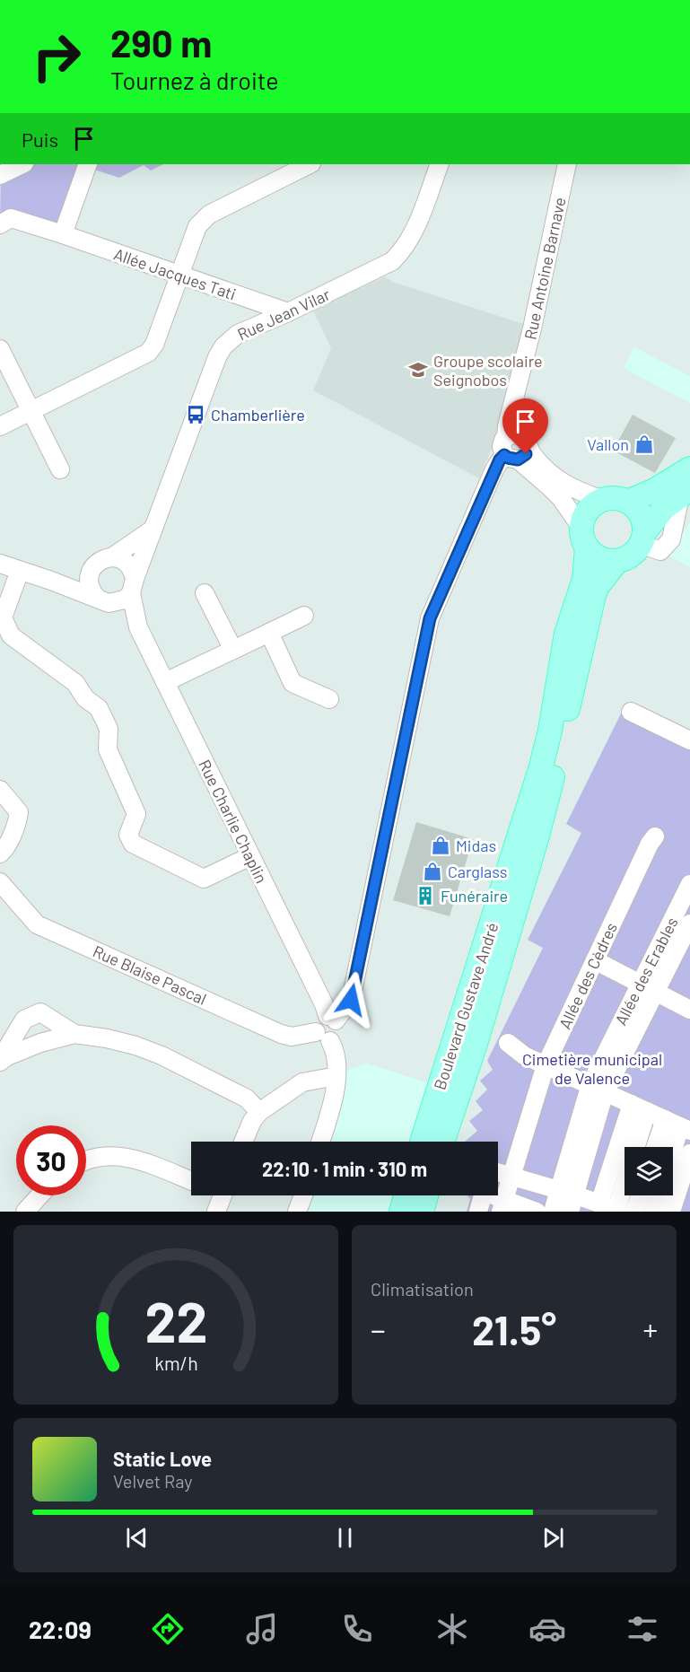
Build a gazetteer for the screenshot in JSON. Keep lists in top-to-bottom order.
{
  "streets": {
    "main road": ["Boulevard Gustave André"],
    "street": [
      "Rue Antoine Barnave",
      "Allée Jacques Tati",
      "Rue Jean Vilar",
      "Rue Charlie Chaplin",
      "Allée des Erables",
      "Rue Blaise Pascal",
      "Allée des Cèdres"
    ]
  },
  "crossings": [
    ["Allée Jacques Tati", "Rue Jean Vilar"],
    ["Rue Jean Vilar", "Rue Charlie Chaplin"]
  ],
  "parks": ["Cimetière municipal de Valence"],
  "places": {
    "school or university": ["Groupe scolaire Seignobos"],
    "bus stop": ["Chamberlière"],
    "shop": ["Vallon", "Midas", "Carglass"],
    "building": ["Funéraire"]
  },
  "page": {
    "turn": ["290 m", "Tournez à droite"],
    "then": "Puis",
    "limit": "30",
    "trip": "22:10 · 1 min · 310 m",
    "tile": "Climatisation",
    "heat": ["−", "21.5°", "+"],
    "song": ["Static Love", "Velvet Ray"],
    "tabs": "22:09",
    "gauge": ["22", "km/h"]
  }
}
